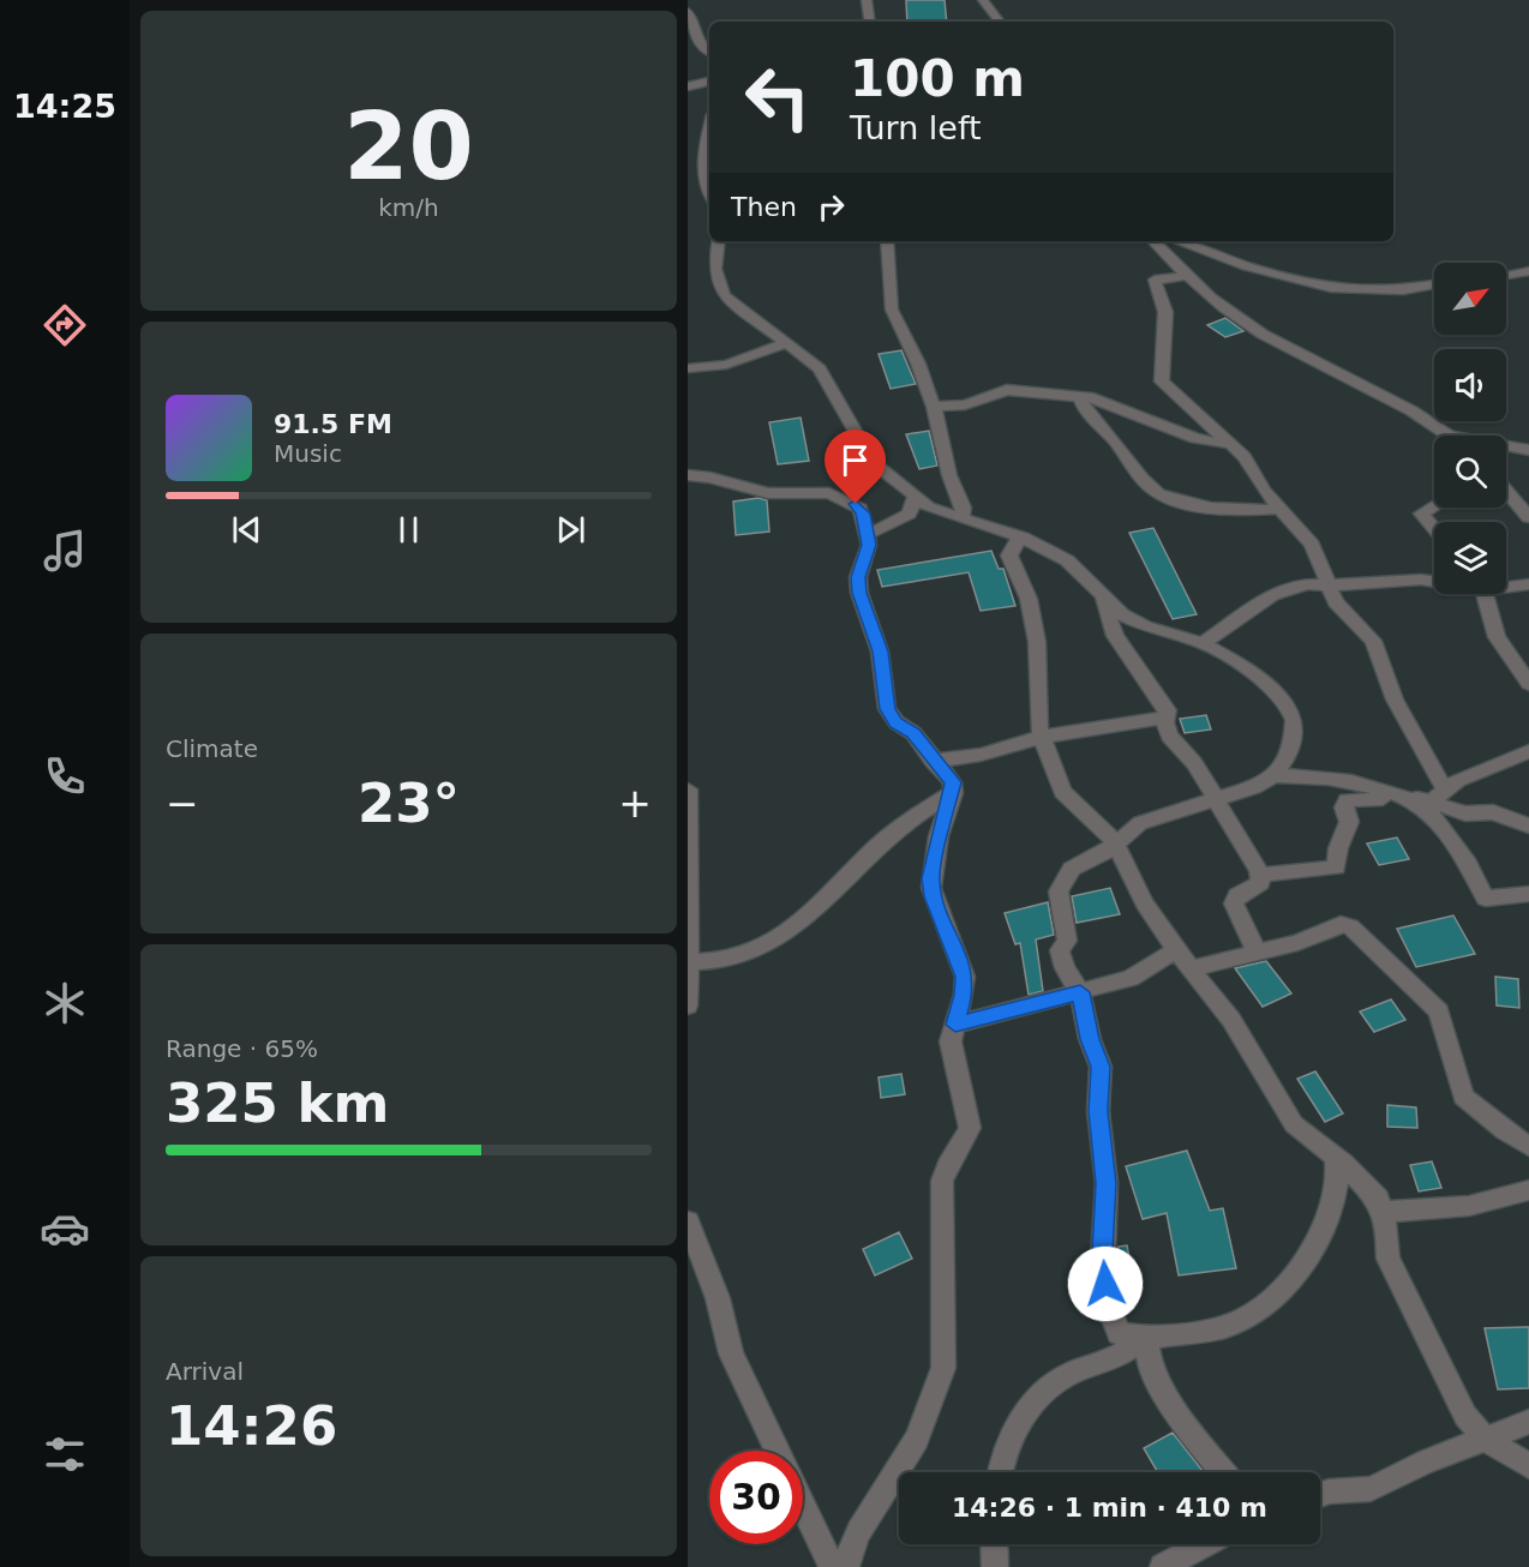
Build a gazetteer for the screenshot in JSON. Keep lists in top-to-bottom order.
{
  "north": "top right",
  "page": {
    "tabs": "14:25",
    "tile": [
      ["20", "km/h"],
      "Climate",
      ["Range · 65%", "325 km"],
      ["Arrival", "14:26"]
    ],
    "turn": ["100 m", "Turn left"],
    "then": "Then",
    "song": ["91.5 FM", "Music"],
    "heat": ["−", "23°", "+"],
    "limit": "30",
    "trip": "14:26 · 1 min · 410 m"
  }
}
